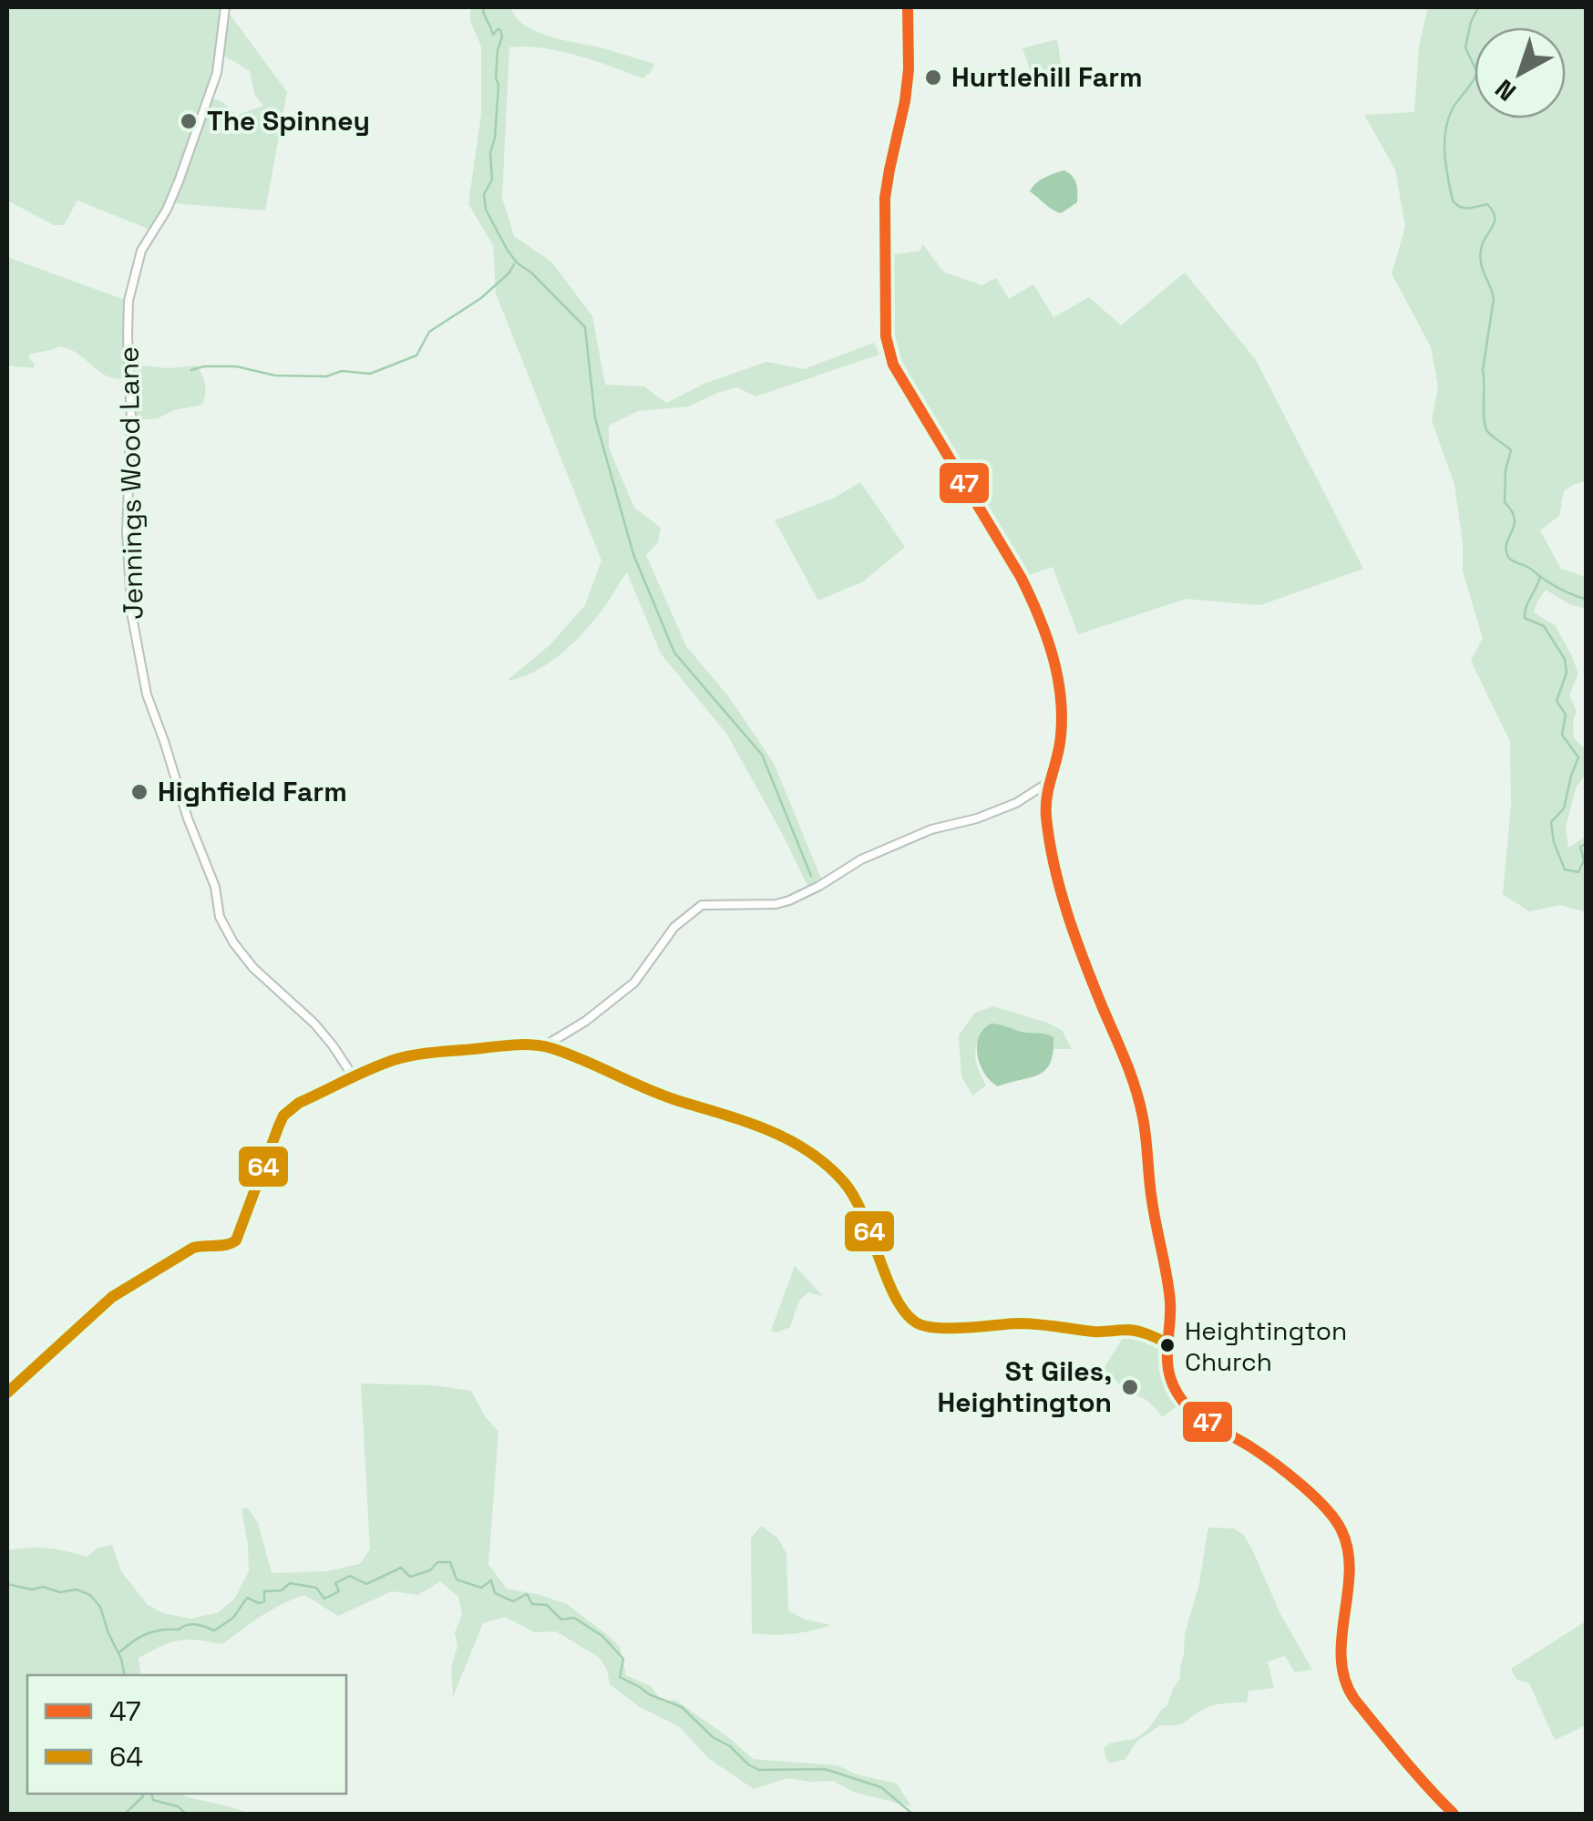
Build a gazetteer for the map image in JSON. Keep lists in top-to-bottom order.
{
  "streets": {
    "street": ["Jennings Wood Lane"]
  },
  "places": [
    "Hurtlehill Farm",
    "The Spinney",
    "Highfield Farm",
    "Heightington Church",
    "St Giles, Heightington"
  ],
  "lines": ["transit line 47", "transit line 64"],
  "legend": ["47", "64"],
  "north": "bottom left"
}
